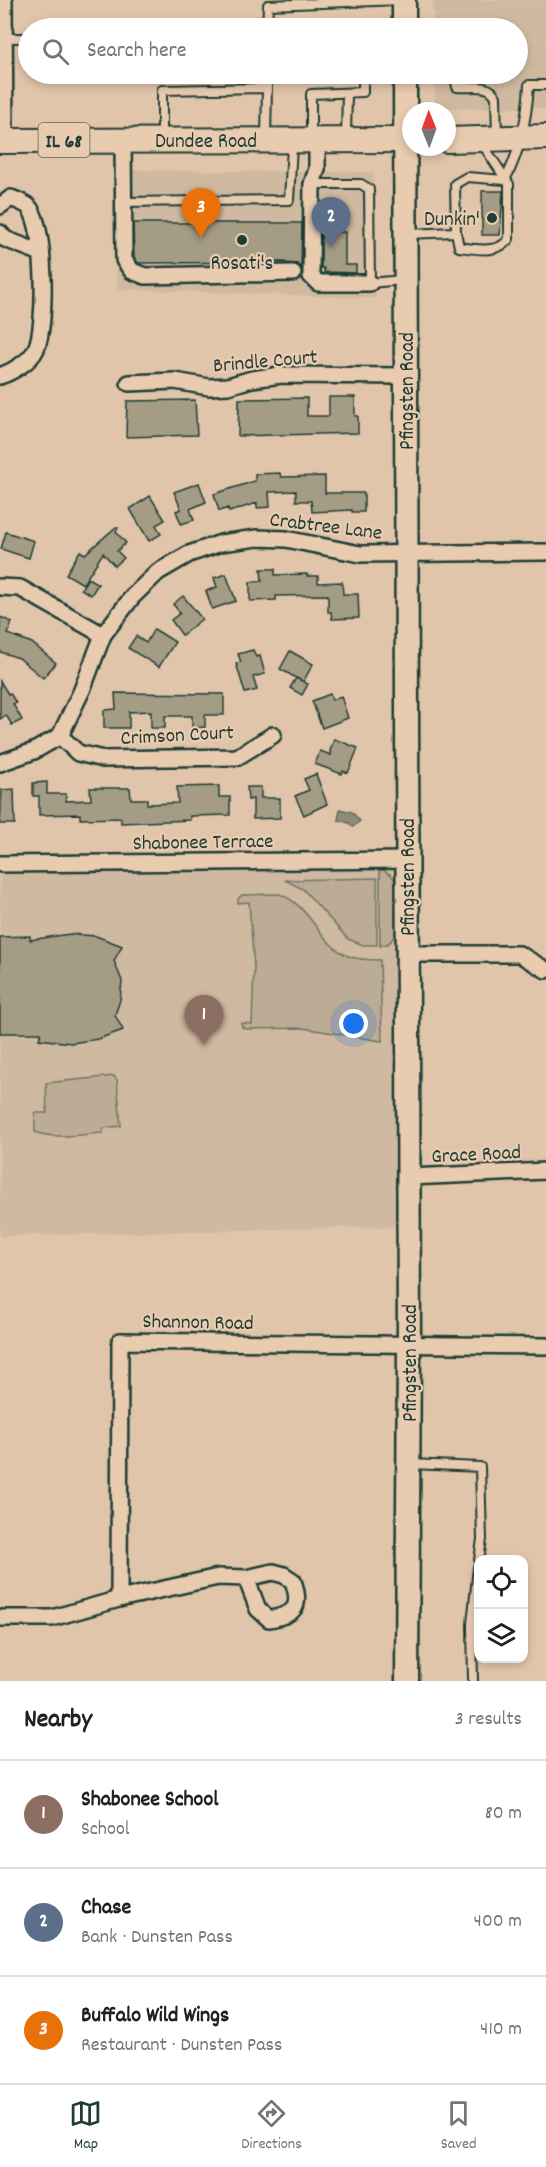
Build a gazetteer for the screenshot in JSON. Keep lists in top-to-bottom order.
{
  "streets": {
    "main road": ["IL 68", "Dundee Road", "Pfingsten Road"],
    "street": [
      "Brindle Court",
      "Crabtree Lane",
      "Crimson Court",
      "Shabonee Terrace",
      "Grace Road",
      "Shannon Road"
    ]
  },
  "crossings": [
    ["Brindle Court", "Pfingsten Road"],
    ["Pfingsten Road", "Crabtree Lane"],
    ["Pfingsten Road", "Shabonee Terrace"],
    ["Pfingsten Road", "Grace Road"],
    ["Pfingsten Road", "Shannon Road"],
    ["Crabtree Lane", "Crimson Court"]
  ],
  "places": ["Dunkin'", "Rosati's"],
  "north": "top",
  "page": {
    "search": "Search here",
    "pins": ["3", "2", "1"],
    "heading": ["Nearby", "3 results"],
    "list": [
      {
        "mark": "1",
        "name": "Shabonee School",
        "note": "School",
        "value": "80 m"
      },
      {
        "mark": "2",
        "name": "Chase",
        "note": "Bank · Dunsten Pass",
        "value": "400 m"
      },
      {
        "mark": "3",
        "name": "Buffalo Wild Wings",
        "note": "Restaurant · Dunsten Pass",
        "value": "410 m"
      }
    ],
    "nav": ["Map", "Directions", "Saved"]
  }
}
